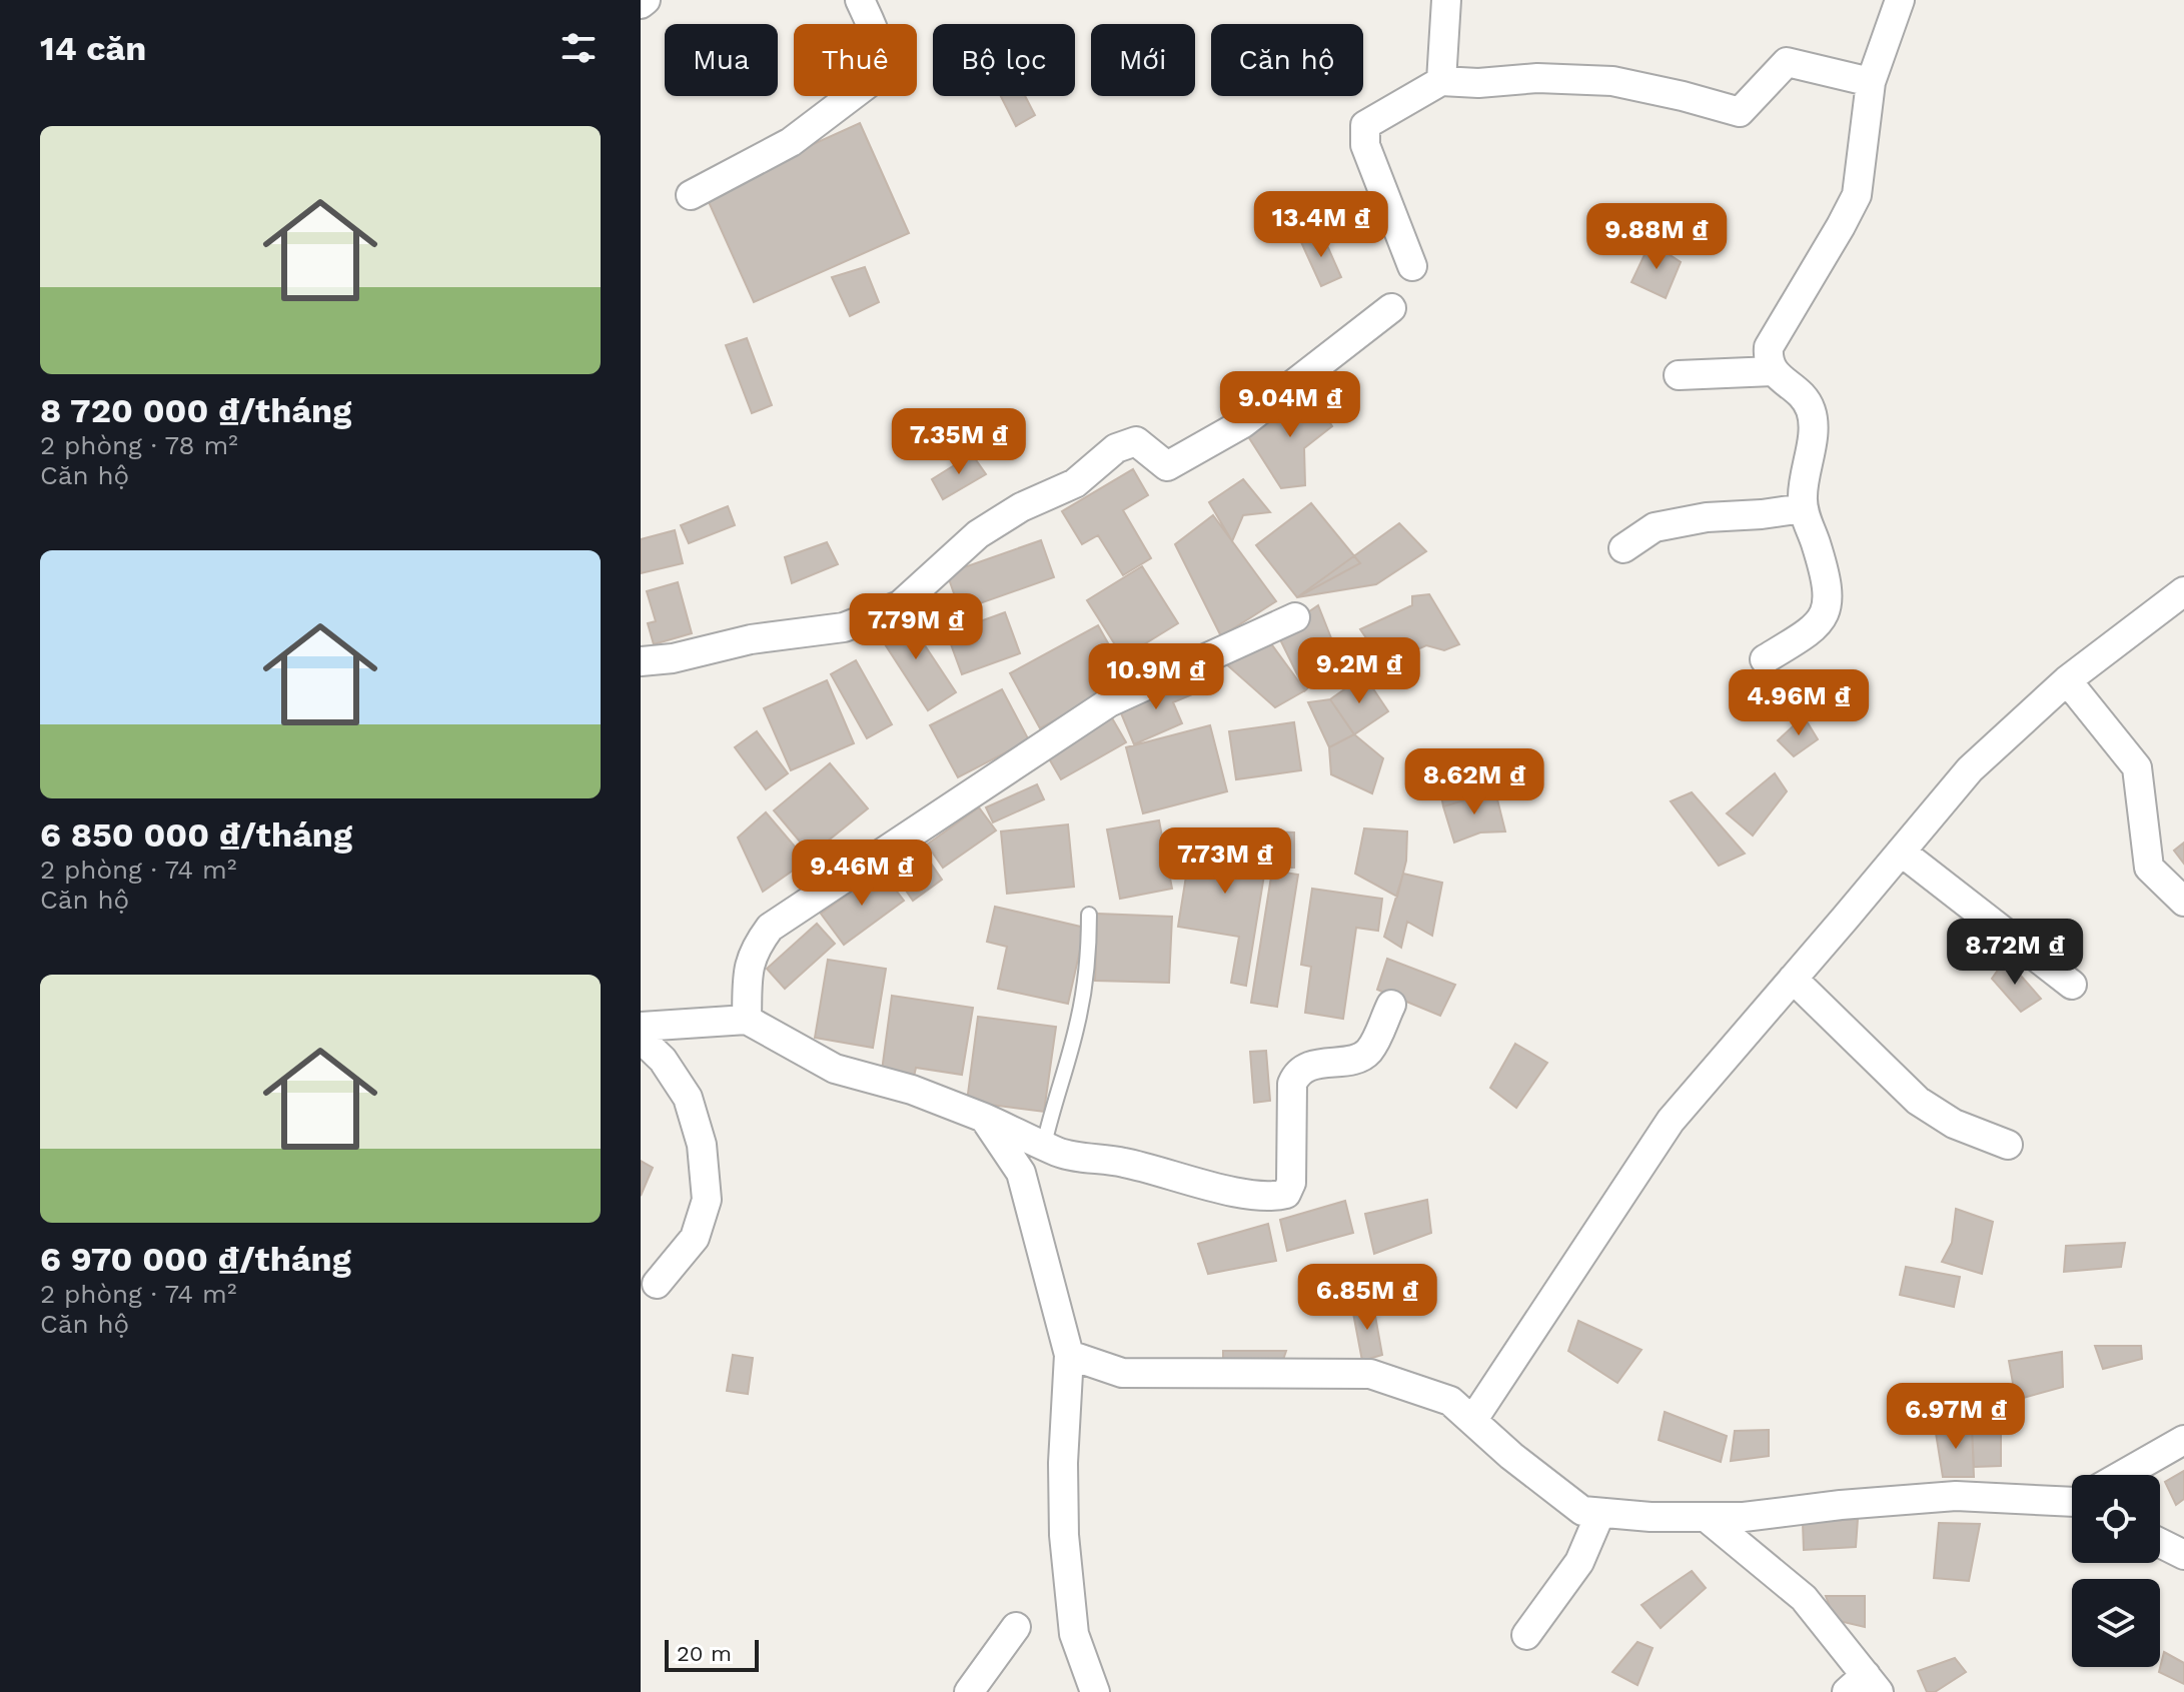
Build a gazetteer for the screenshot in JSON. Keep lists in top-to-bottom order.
{
  "scale_bar": "20 m",
  "page": {
    "heading": "14 căn",
    "chip": [
      "Mua",
      "Thuê",
      "Bộ lọc",
      "Mới",
      "Căn hộ"
    ],
    "list": [
      {
        "name": "8 720 000 ₫/tháng",
        "note": "2 phòng · 78 m² · Căn hộ"
      },
      {
        "name": "6 850 000 ₫/tháng",
        "note": "2 phòng · 74 m² · Căn hộ"
      },
      {
        "name": "6 970 000 ₫/tháng",
        "note": "2 phòng · 74 m² · Căn hộ"
      }
    ],
    "price": [
      "13.4M ₫",
      "9.88M ₫",
      "9.04M ₫",
      "7.35M ₫",
      "7.79M ₫",
      "9.2M ₫",
      "10.9M ₫",
      "4.96M ₫",
      "8.62M ₫",
      "7.73M ₫",
      "9.46M ₫",
      "8.72M ₫",
      "6.85M ₫",
      "6.97M ₫"
    ],
    "scale": "20 m"
  }
}
